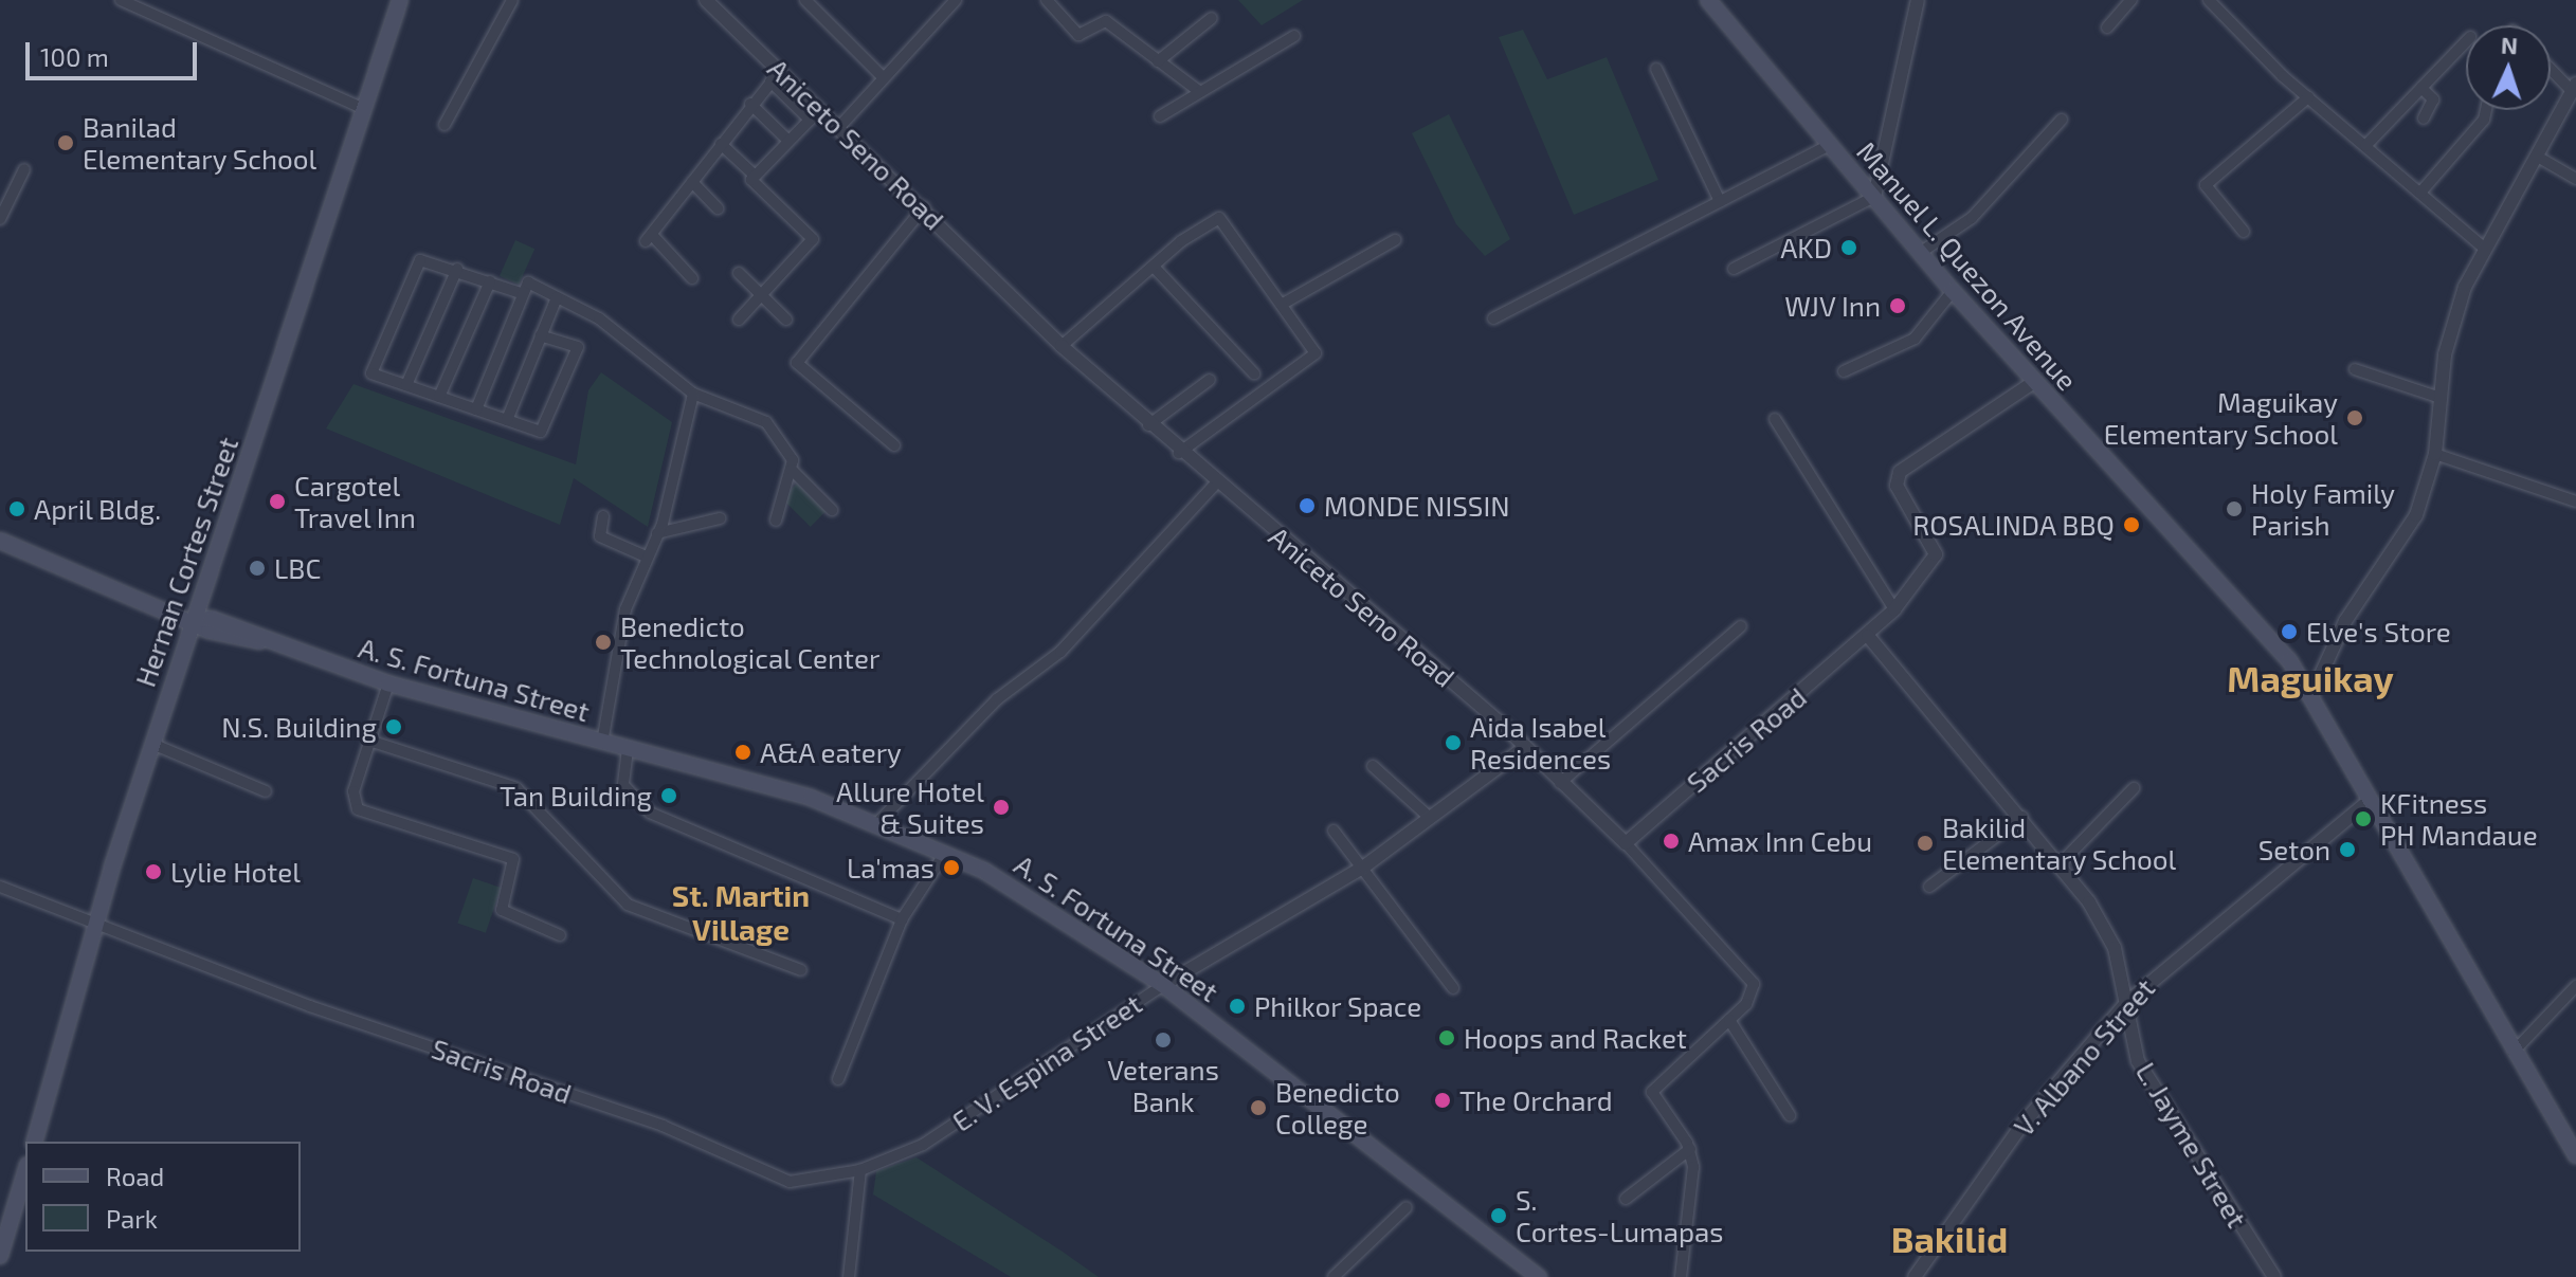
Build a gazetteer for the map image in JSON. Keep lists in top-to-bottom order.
{
  "streets": {
    "main road": ["Manuel L. Quezon Avenue", "Hernan Cortes Street", "A. S. Fortuna Street"],
    "street": [
      "Aniceto Seno Road",
      "Sacris Road",
      "V. Albano Street",
      "E. V. Espina Street",
      "L. Jayme Street"
    ]
  },
  "crossings": [
    ["Aniceto Seno Road", "Sacris Road"],
    ["Aniceto Seno Road", "E. V. Espina Street"],
    ["Manuel L. Quezon Avenue", "Sacris Road"],
    ["Manuel L. Quezon Avenue", "V. Albano Street"],
    ["Hernan Cortes Street", "A. S. Fortuna Street"],
    ["Hernan Cortes Street", "Sacris Road"],
    ["A. S. Fortuna Street", "E. V. Espina Street"],
    ["Sacris Road", "E. V. Espina Street"],
    ["Sacris Road", "L. Jayme Street"],
    ["V. Albano Street", "L. Jayme Street"]
  ],
  "districts": ["Maguikay", "St. Martin Village", "Bakilid"],
  "places": [
    "Banilad Elementary School",
    "AKD",
    "WJV Inn",
    "Maguikay Elementary School",
    "Cargotel Travel Inn",
    "MONDE NISSIN",
    "April Bldg.",
    "Holy Family Parish",
    "ROSALINDA BBQ",
    "LBC",
    "Elve's Store",
    "Benedicto Technological Center",
    "N.S. Building",
    "Aida Isabel Residences",
    "A&A eatery",
    "Tan Building",
    "Allure Hotel & Suites",
    "KFitness PH Mandaue",
    "Amax Inn Cebu",
    "Bakilid Elementary School",
    "Seton",
    "La'mas",
    "Lylie Hotel",
    "Philkor Space",
    "Hoops and Racket",
    "Veterans Bank",
    "The Orchard",
    "Benedicto College",
    "S. Cortes-Lumapas"
  ],
  "legend": ["Road", "Park"],
  "scale_bar": "100 m",
  "north": "top"
}
